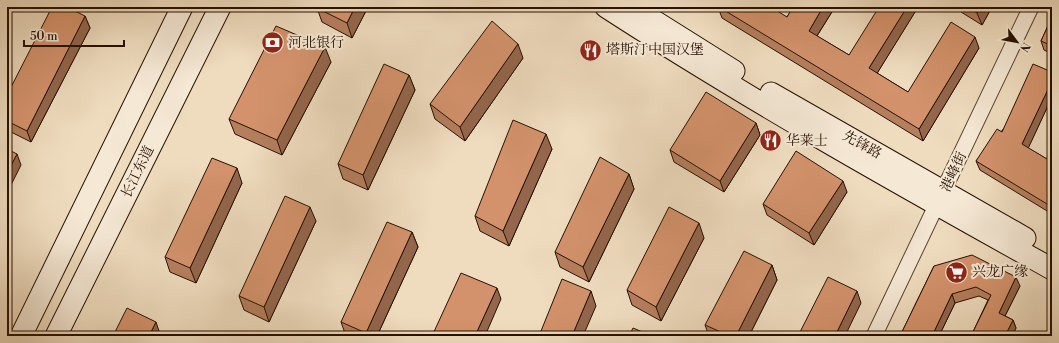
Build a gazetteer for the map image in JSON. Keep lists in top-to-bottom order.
{
  "streets": {
    "street": ["先锋路", "长江东道", "港峰街"]
  },
  "crossings": [
    ["先锋路", "港峰街"]
  ],
  "places": {
    "bank": ["河北银行"],
    "restaurant": ["塔斯汀中国汉堡", "华莱士"],
    "supermarket": ["兴龙广缘"]
  },
  "scale_bar": "50 m",
  "north": "bottom right"
}
